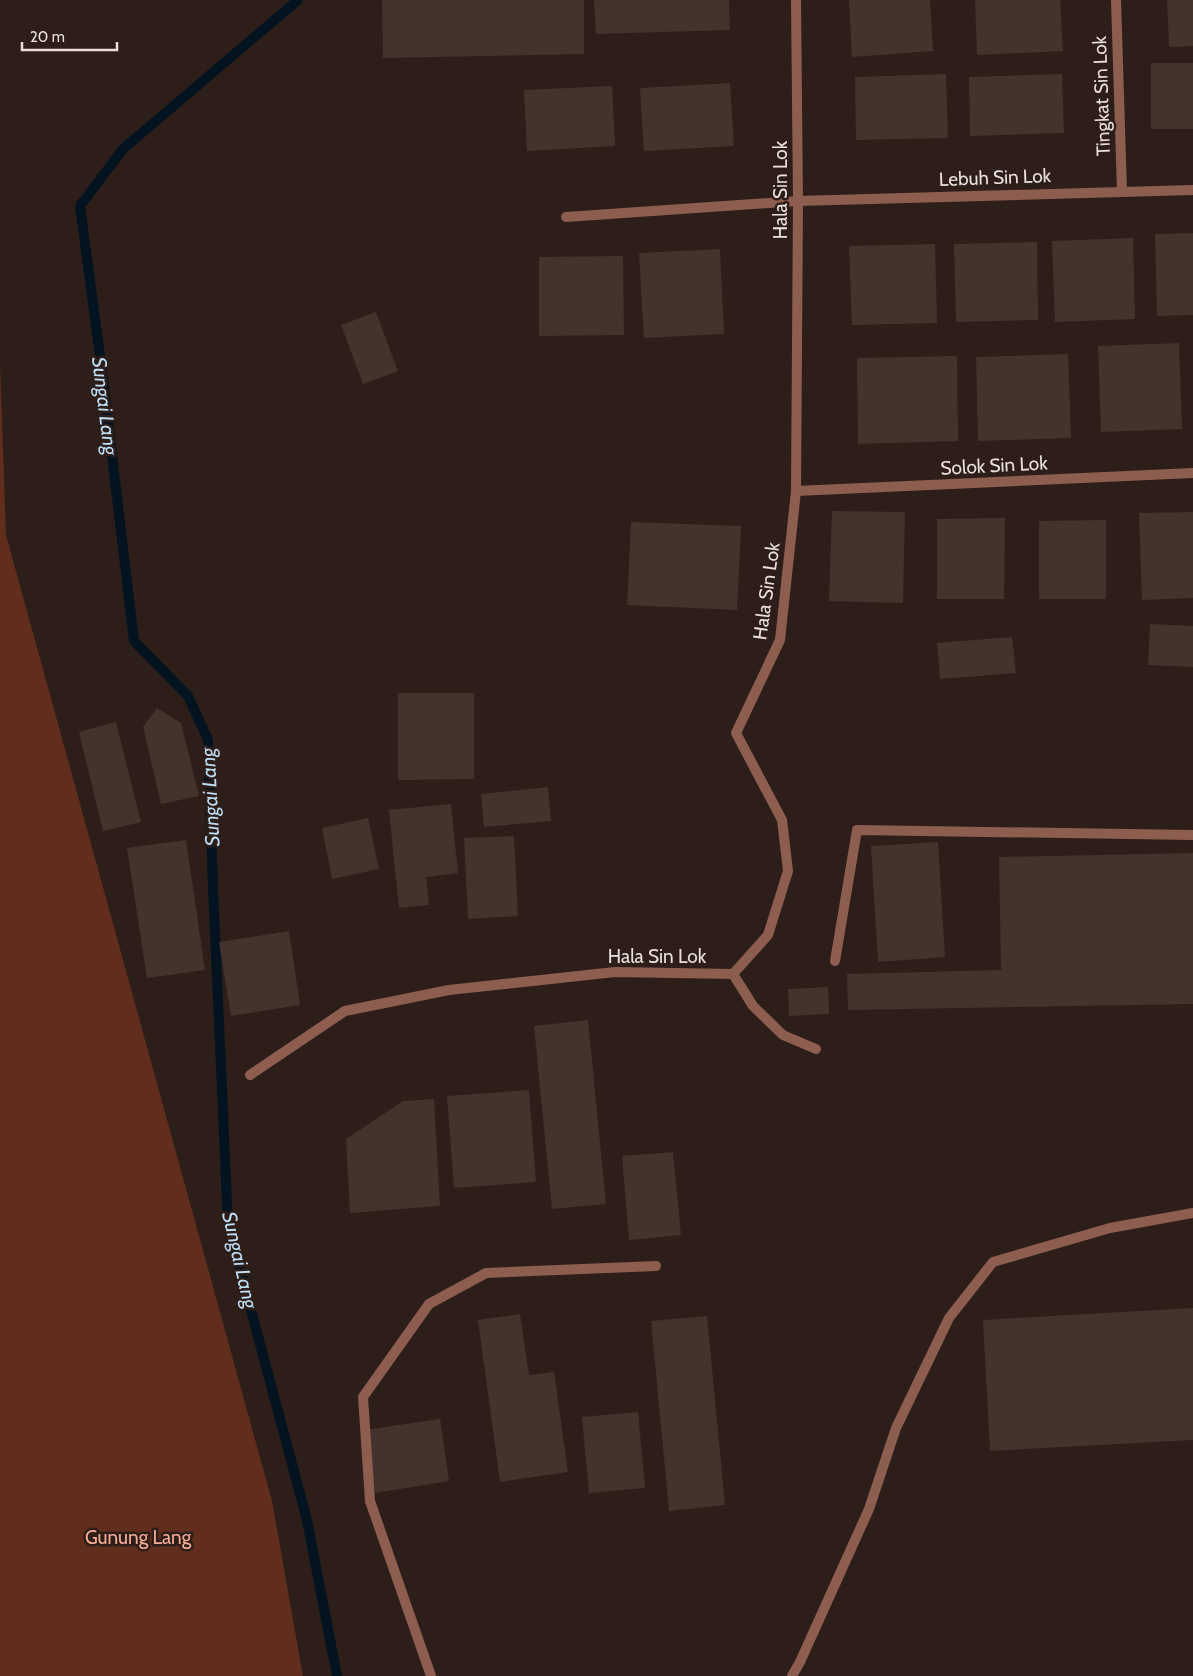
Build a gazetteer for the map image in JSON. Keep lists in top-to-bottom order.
{
  "streets": {
    "street": [
      "Tingkat Sin Lok",
      "Lebuh Sin Lok",
      "Hala Sin Lok",
      "Solok Sin Lok"
    ]
  },
  "crossings": [
    ["Tingkat Sin Lok", "Lebuh Sin Lok"],
    ["Lebuh Sin Lok", "Hala Sin Lok"],
    ["Hala Sin Lok", "Solok Sin Lok"]
  ],
  "water": ["Sungai Lang"],
  "parks": ["Gunung Lang"],
  "scale_bar": "20 m"
}
